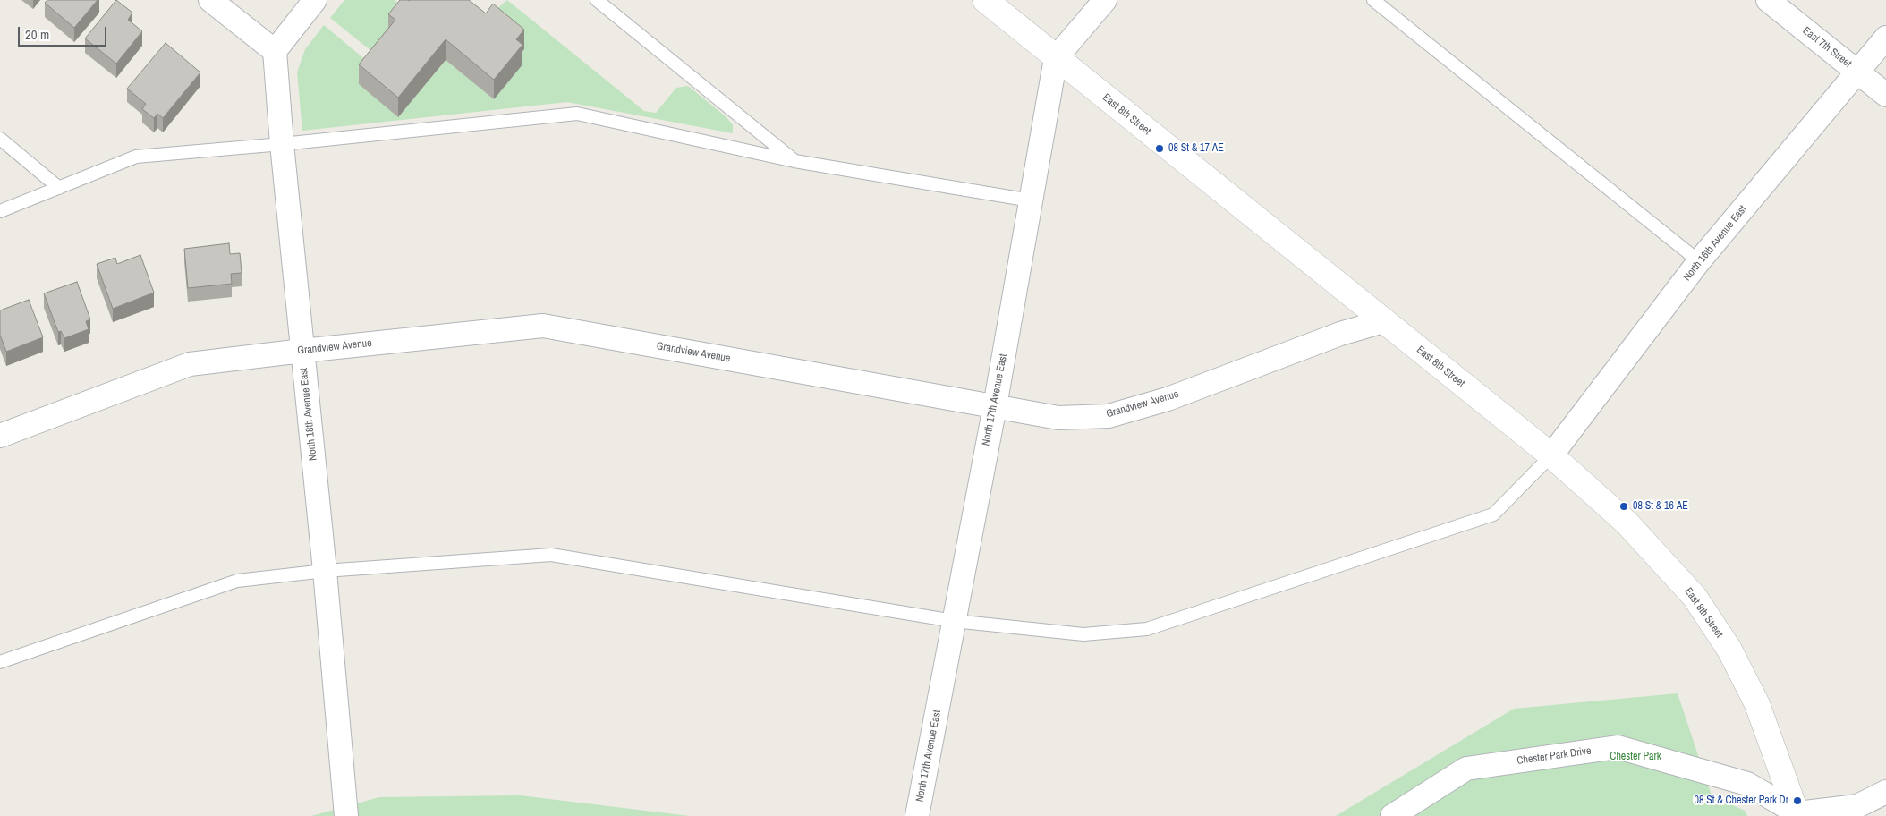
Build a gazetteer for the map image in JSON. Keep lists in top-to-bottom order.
{
  "streets": {
    "street": [
      "East 7th Street",
      "East 8th Street",
      "North 16th Avenue East",
      "Grandview Avenue",
      "North 17th Avenue East",
      "North 18th Avenue East",
      "Chester Park Drive"
    ]
  },
  "crossings": [
    ["East 7th Street", "North 16th Avenue East"],
    ["East 8th Street", "North 16th Avenue East"],
    ["East 8th Street", "Grandview Avenue"],
    ["East 8th Street", "North 17th Avenue East"],
    ["East 8th Street", "Chester Park Drive"],
    ["Grandview Avenue", "North 17th Avenue East"],
    ["Grandview Avenue", "North 18th Avenue East"]
  ],
  "parks": ["Chester Park"],
  "places": ["08 St & 17 AE", "08 St & 16 AE", "08 St & Chester Park Dr"],
  "scale_bar": "20 m"
}
